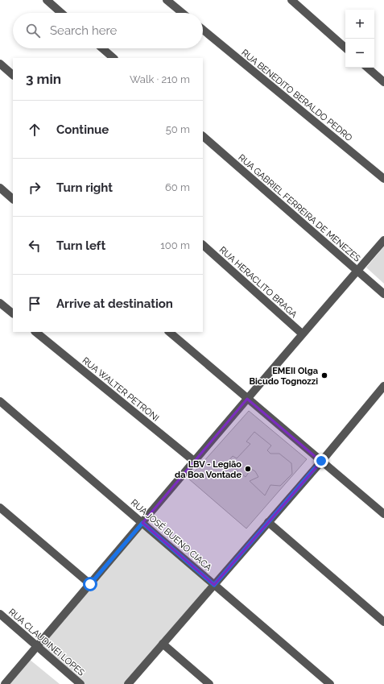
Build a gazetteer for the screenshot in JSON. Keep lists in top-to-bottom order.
{
  "streets": {
    "street": [
      "RUA BENEDITO BERALDO PEDRO",
      "RUA GABRIEL FERREIRA DE MENEZES",
      "RUA HERACLITO BRAGA",
      "RUA WALTER PETRONI",
      "RUA JOSÉ BUENO CIACA",
      "RUA CLAUDINEI LOPES"
    ]
  },
  "places": ["EMEII Olga Bicudo Tognozzi", "LBV - Legião da Boa Vontade"],
  "page": {
    "map_buttons": ["+", "−"],
    "search": "Search here",
    "heading": ["3 min", "Walk · 210 m"],
    "list": [
      ["Continue", "50 m"],
      ["Turn right", "60 m"],
      ["Turn left", "100 m"],
      "Arrive at destination"
    ]
  }
}
